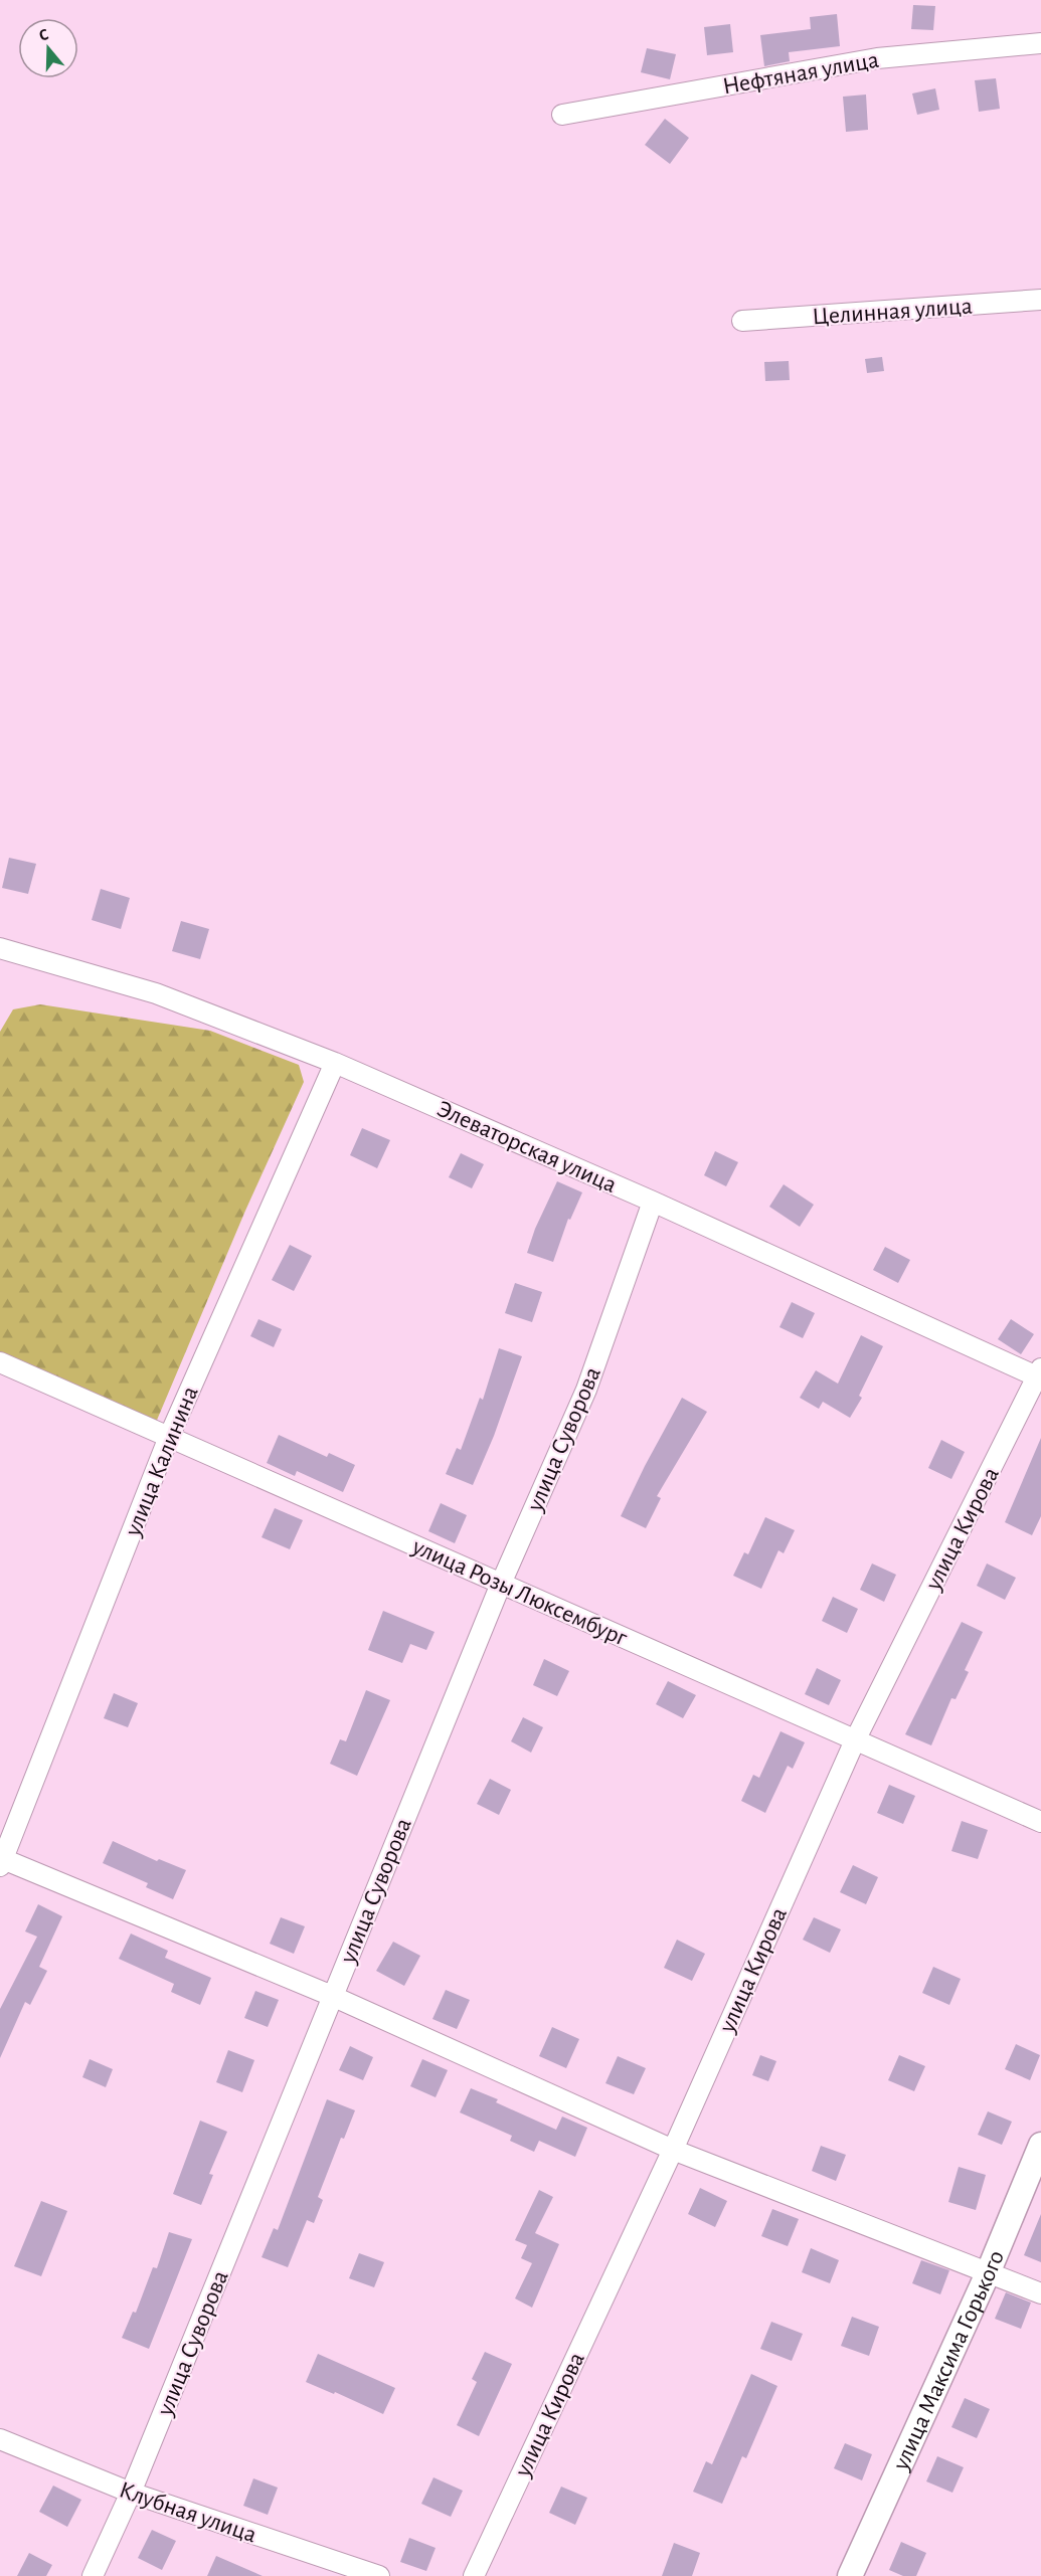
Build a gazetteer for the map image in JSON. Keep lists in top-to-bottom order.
{
  "streets": {
    "street": [
      "Нефтяная улица",
      "Целинная улица",
      "Элеваторская улица",
      "улица Суворова",
      "улица Калинина",
      "улица Кирова",
      "улица Розы Люксембург",
      "улица Максима Горького",
      "Клубная улица"
    ]
  },
  "crossings": [
    ["Элеваторская улица", "улица Суворова"],
    ["Элеваторская улица", "улица Калинина"],
    ["Элеваторская улица", "улица Кирова"],
    ["улица Суворова", "улица Розы Люксембург"],
    ["улица Суворова", "Клубная улица"],
    ["улица Калинина", "улица Розы Люксембург"],
    ["улица Кирова", "улица Розы Люксембург"]
  ],
  "north": "top"
}
